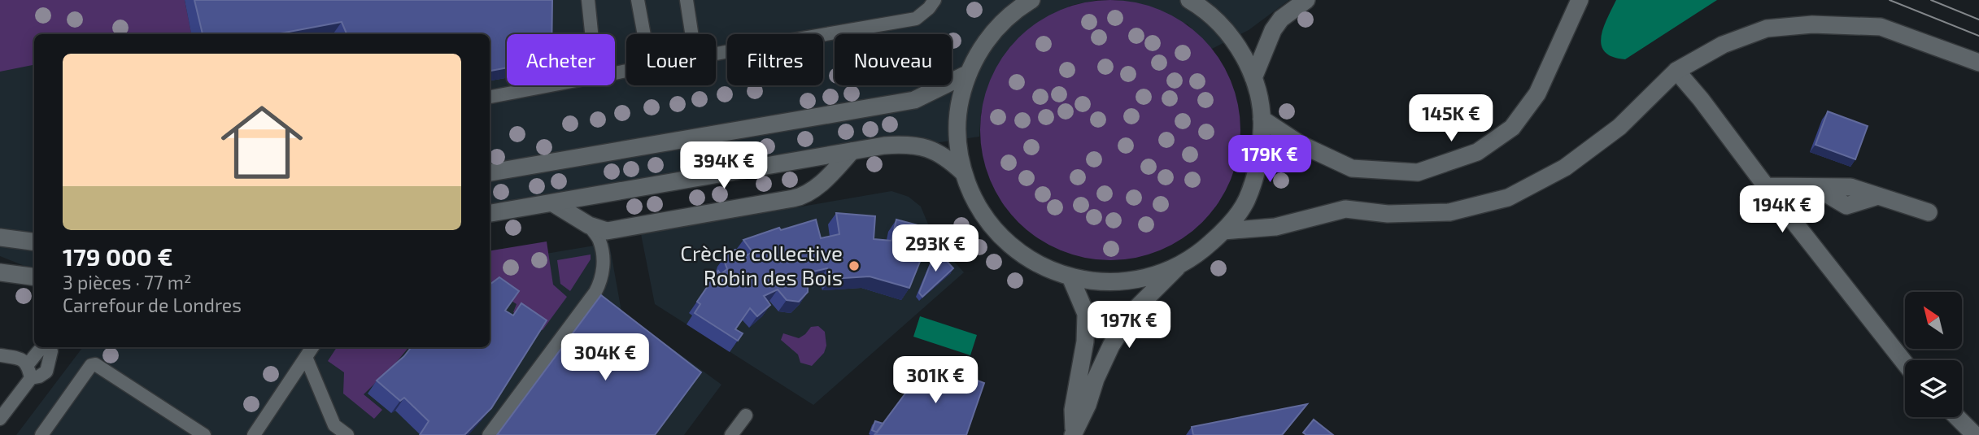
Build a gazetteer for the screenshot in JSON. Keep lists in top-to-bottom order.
{
  "places": ["Crèche collective Robin des Bois"],
  "north": "top left",
  "page": {
    "chip": [
      "Acheter",
      "Louer",
      "Filtres",
      "Nouveau"
    ],
    "list": [
      {
        "name": "179 000 €",
        "note": "3 pièces · 77 m² · Carrefour de Londres"
      }
    ],
    "price": [
      "145K €",
      "179K €",
      "394K €",
      "194K €",
      "293K €",
      "197K €",
      "304K €",
      "301K €"
    ]
  }
}
